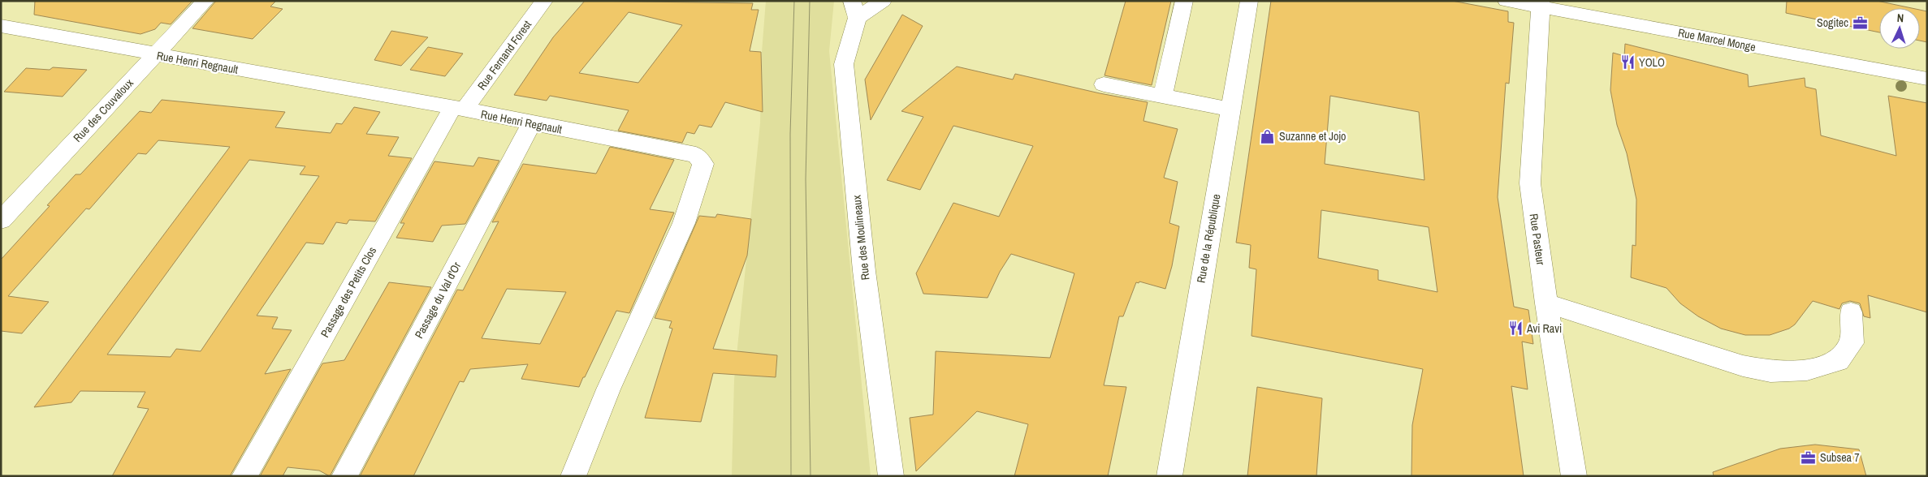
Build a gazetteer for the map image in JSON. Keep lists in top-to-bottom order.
{
  "streets": {
    "street": [
      "Rue Marcel Monge",
      "Rue Fernand Forest",
      "Rue Henri Regnault",
      "Rue des Couvaloux",
      "Rue des Moulineaux",
      "Rue de la République",
      "Rue Pasteur",
      "Passage des Petits Clos",
      "Passage du Val d'Or"
    ]
  },
  "crossings": [
    ["Rue Marcel Monge", "Rue Pasteur"],
    ["Rue Fernand Forest", "Rue Henri Regnault"],
    ["Rue Fernand Forest", "Passage des Petits Clos"],
    ["Rue Henri Regnault", "Rue des Couvaloux"],
    ["Rue Henri Regnault", "Passage des Petits Clos"],
    ["Rue Henri Regnault", "Passage du Val d'Or"]
  ],
  "places": {
    "office": ["Sogitec", "Subsea 7"],
    "restaurant": ["YOLO", "Avi Ravi"],
    "shop": ["Suzanne et Jojo"]
  },
  "north": "top"
}
